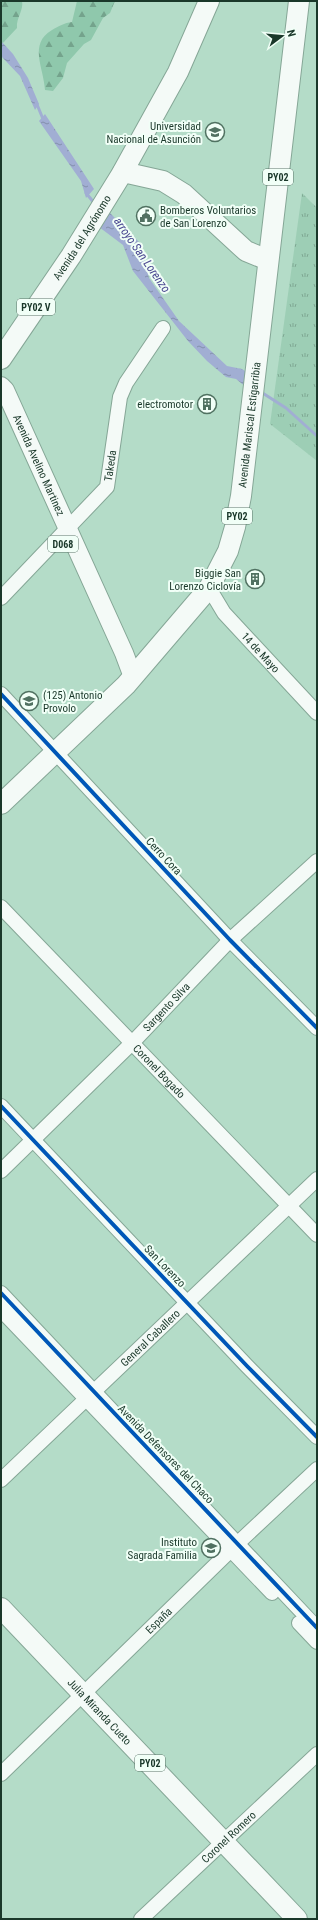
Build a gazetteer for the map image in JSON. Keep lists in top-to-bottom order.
{
  "streets": {
    "highway": [
      "PY02",
      "Avenida del Agrónomo",
      "PY02 V",
      "Avenida Mariscal Estigarribia",
      "Julia Miranda Cueto"
    ],
    "main road": ["Avenida Avelino Martinez", "D068"],
    "street": [
      "Takeda",
      "14 de Mayo",
      "Cerro Cora",
      "Sargento Silva",
      "Coronel Bogado",
      "San Lorenzo",
      "General Caballero",
      "Avenida Defensores del Chaco",
      "España",
      "Coronel Romero"
    ]
  },
  "crossings": [
    ["PY02", "Avenida Mariscal Estigarribia"],
    ["PY02", "Avenida Avelino Martinez"],
    ["PY02", "14 de Mayo"],
    ["PY02", "Cerro Cora"],
    ["Avenida Mariscal Estigarribia", "14 de Mayo"],
    ["Avenida Avelino Martinez", "Takeda"],
    ["Cerro Cora", "Sargento Silva"],
    ["Sargento Silva", "Coronel Bogado"],
    ["Sargento Silva", "San Lorenzo"],
    ["Coronel Bogado", "General Caballero"],
    ["San Lorenzo", "General Caballero"],
    ["General Caballero", "Avenida Defensores del Chaco"],
    ["Avenida Defensores del Chaco", "España"],
    ["España", "Julia Miranda Cueto"],
    ["Julia Miranda Cueto", "Coronel Romero"]
  ],
  "water": ["arroyo San Lorenzo"],
  "places": {
    "school or university": ["Universidad Nacional de Asunción", "(125) Antonio Provolo", "Instituto Sagrada Familia"],
    "public building": ["Bomberos Voluntarios de San Lorenzo"],
    "building": ["electromotor", "Biggie San Lorenzo Ciclovía"]
  },
  "north": "right"
}
